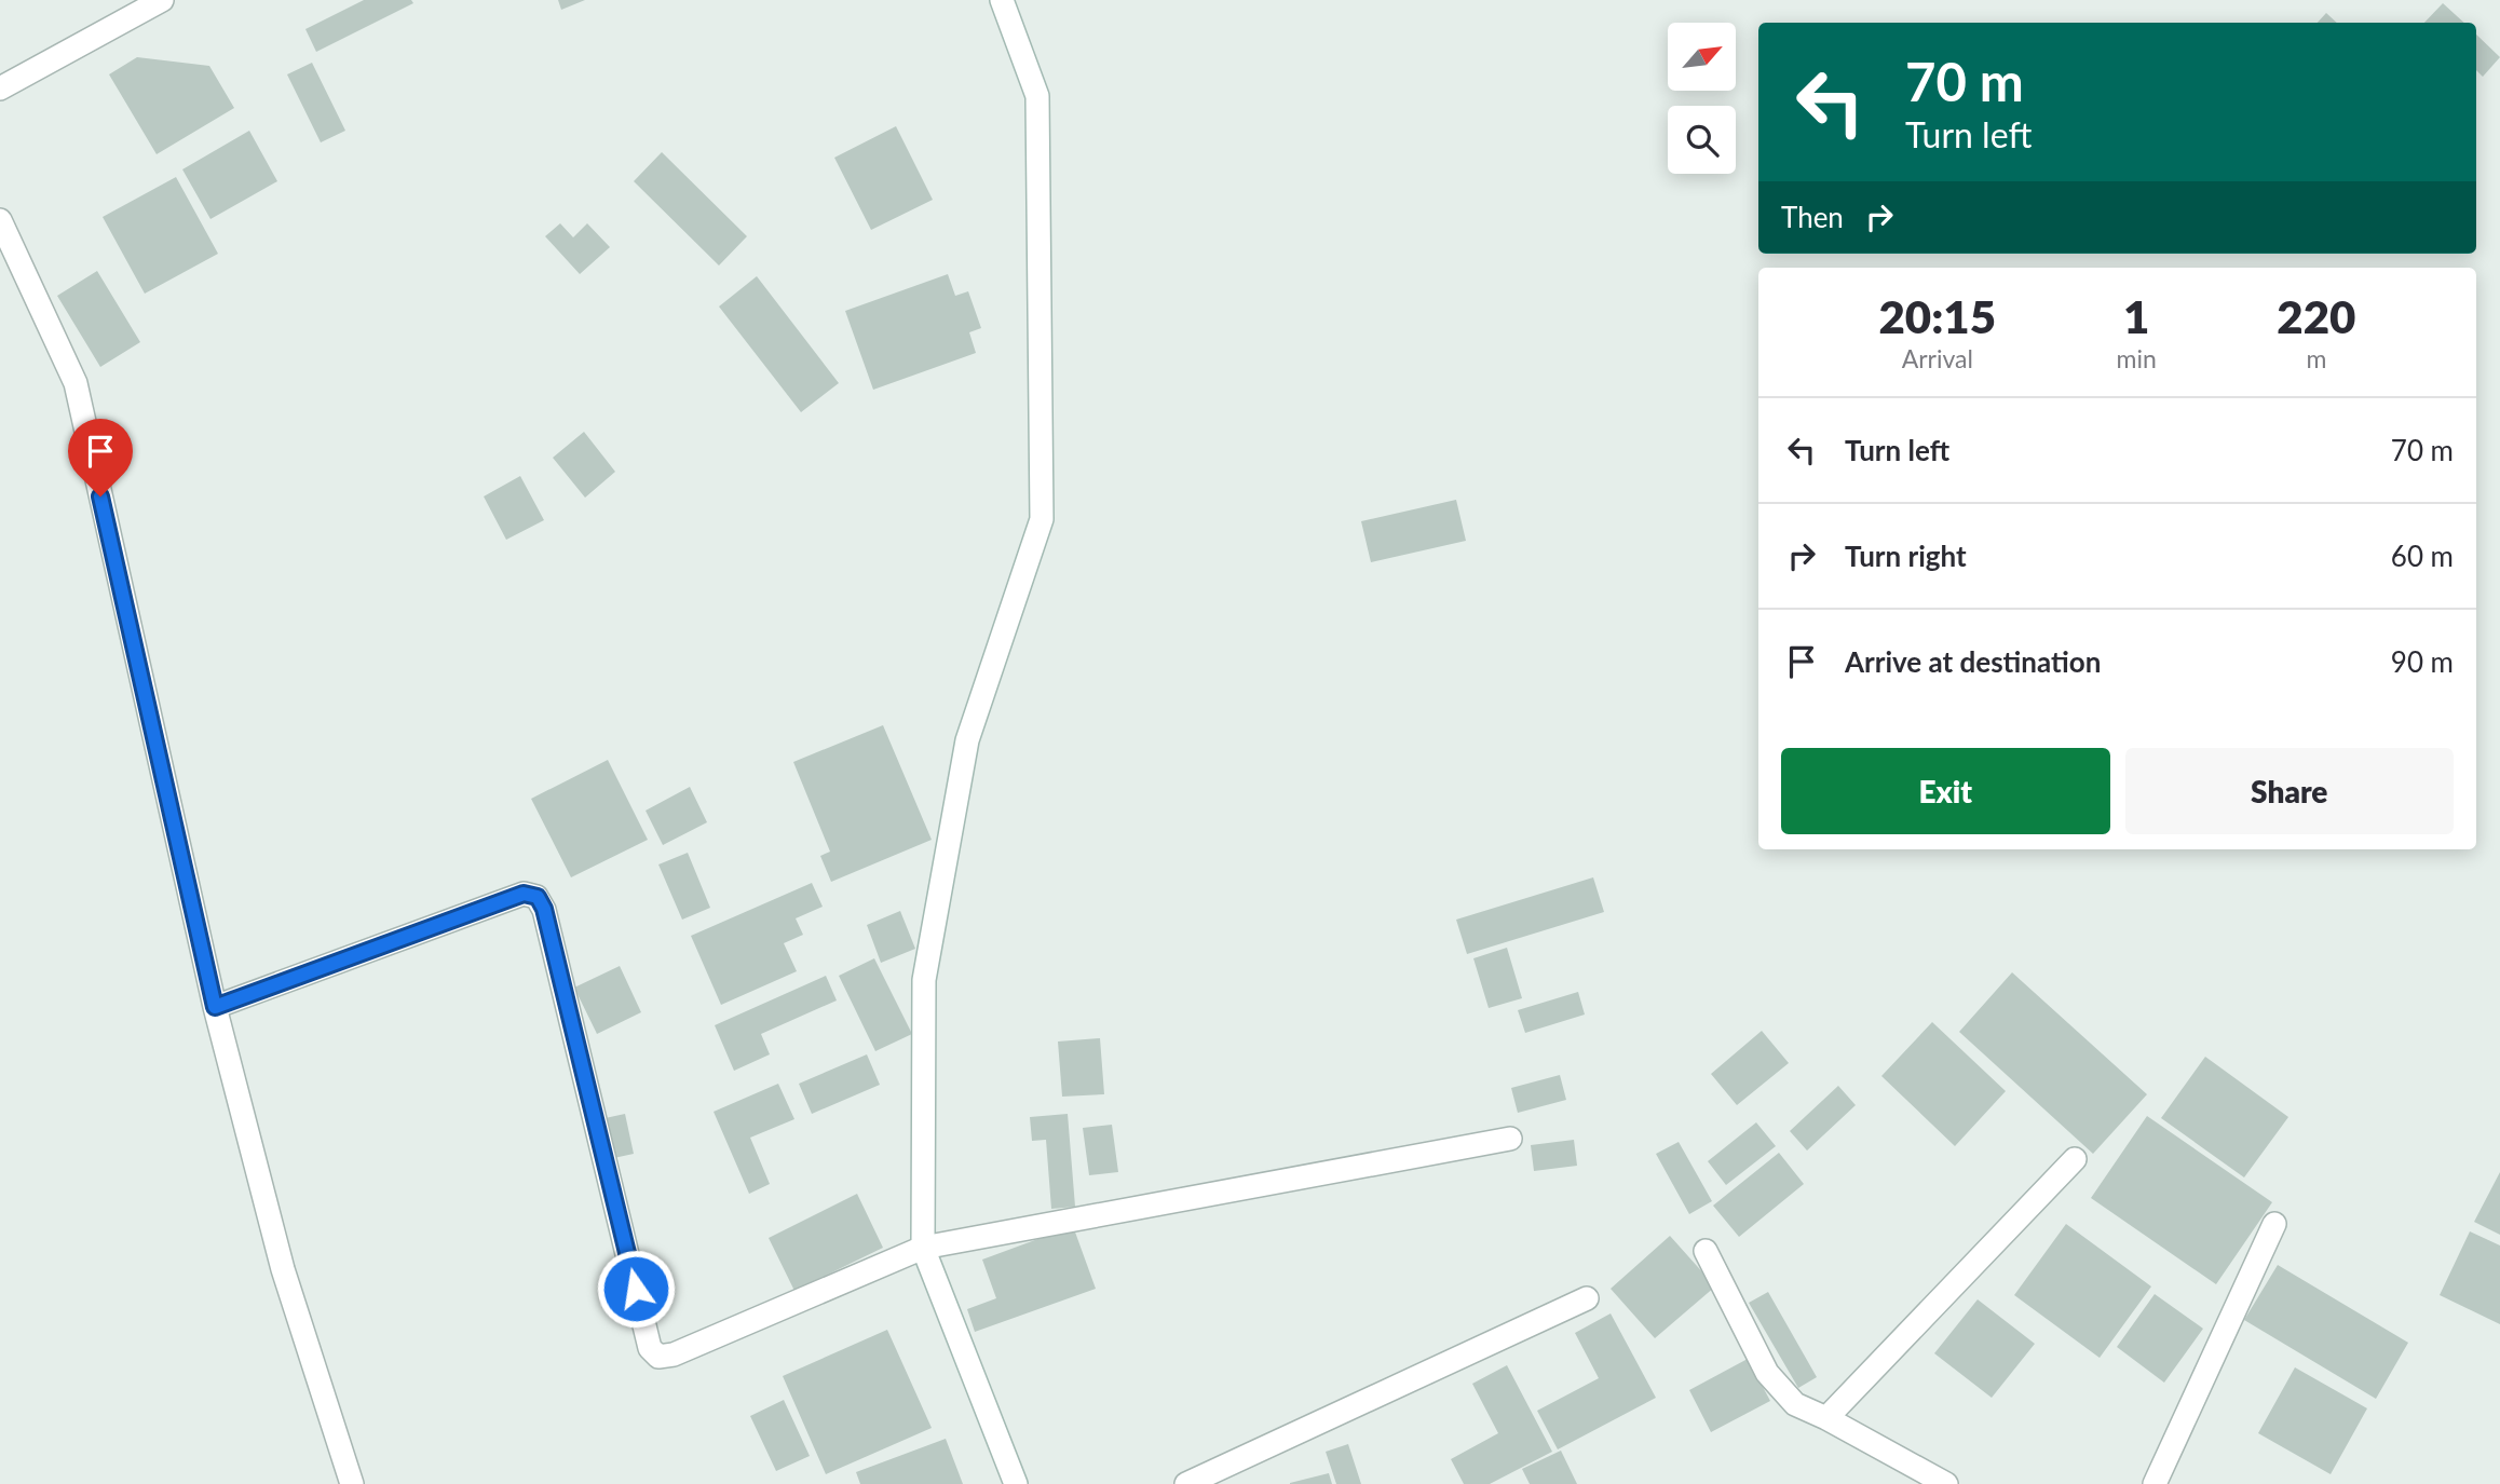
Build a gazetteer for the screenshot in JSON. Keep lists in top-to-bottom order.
{
  "north": "top right",
  "page": {
    "turn": ["70 m", "Turn left"],
    "then": "Then",
    "eta": [
      "20:15",
      "Arrival",
      "1",
      "min",
      "220",
      "m"
    ],
    "list": [
      {
        "name": "Turn left",
        "value": "70 m"
      },
      {
        "name": "Turn right",
        "value": "60 m"
      },
      {
        "name": "Arrive at destination",
        "value": "90 m"
      }
    ],
    "buttons": ["Exit", "Share"]
  }
}
